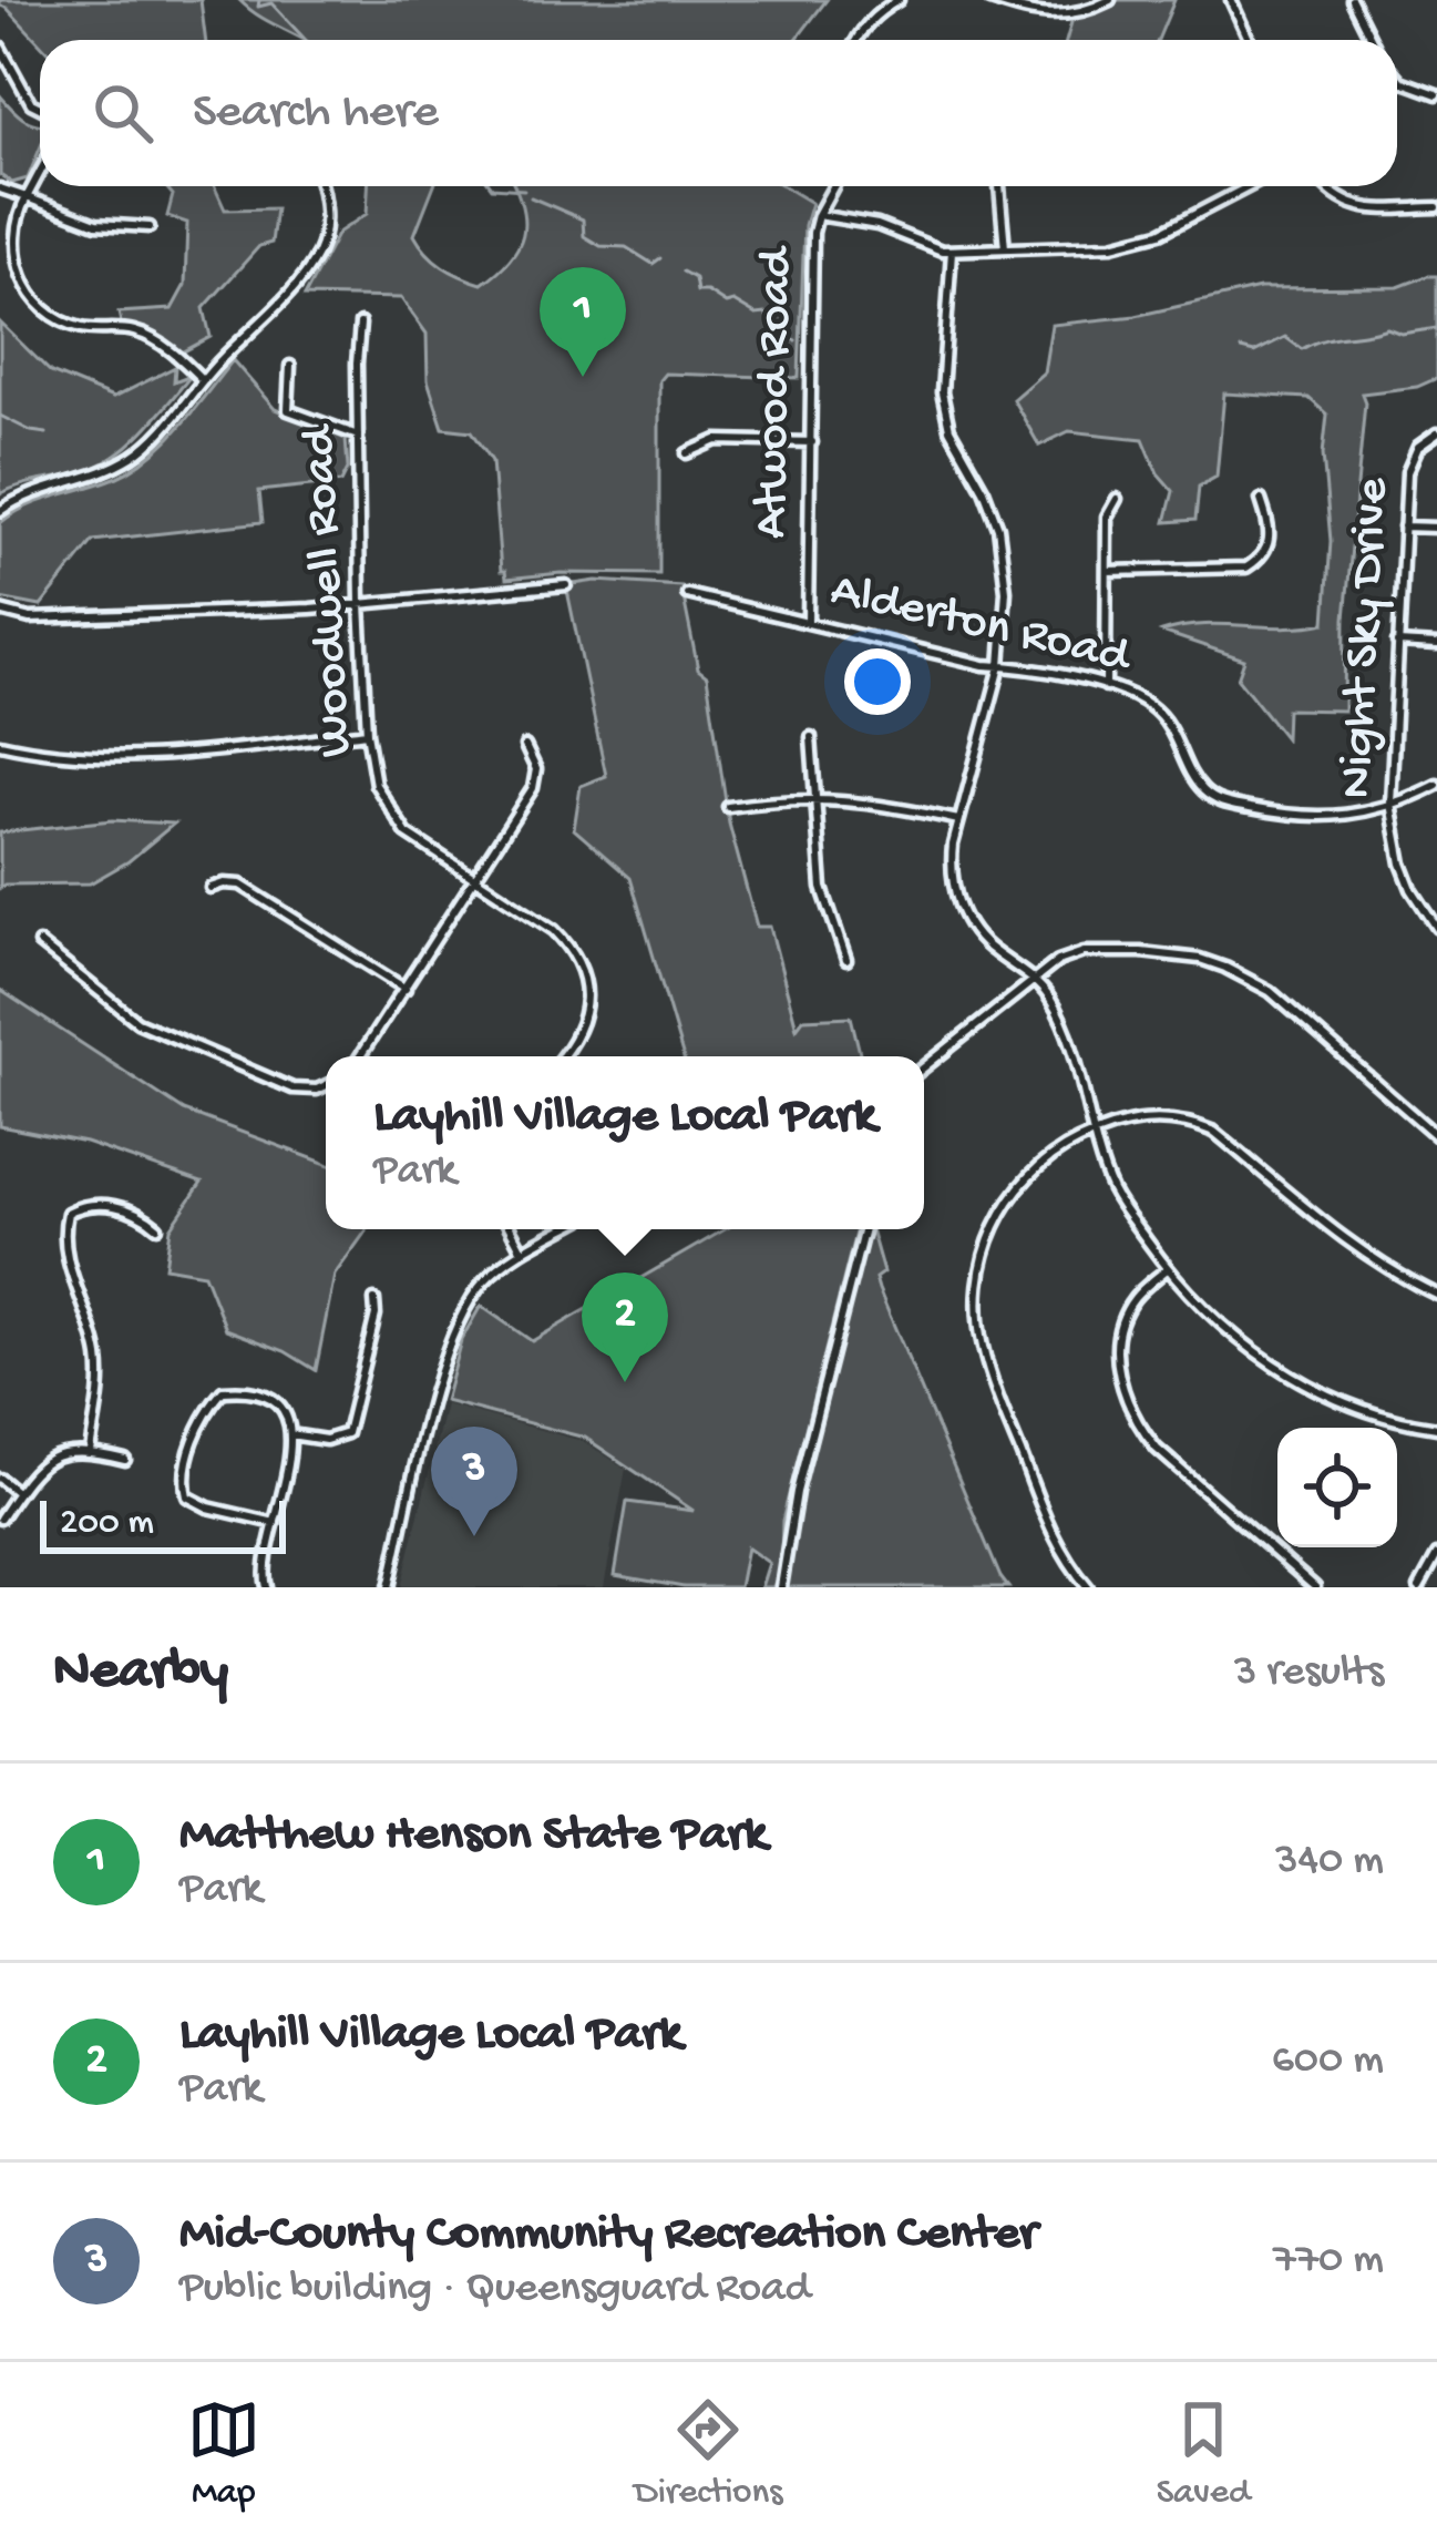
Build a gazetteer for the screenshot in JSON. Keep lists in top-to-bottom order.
{
  "streets": {
    "street": [
      "Atwood Road",
      "Woodwell Road",
      "Alderton Road",
      "Night Sky Drive"
    ]
  },
  "crossings": [
    ["Atwood Road", "Alderton Road"],
    ["Alderton Road", "Night Sky Drive"]
  ],
  "scale_bar": "200 m",
  "page": {
    "search": "Search here",
    "pins": ["1", "2", "3"],
    "popup": ["Layhill Village Local Park", "Park"],
    "scale": "200 m",
    "heading": ["Nearby", "3 results"],
    "list": [
      {
        "mark": "1",
        "name": "Matthew Henson State Park",
        "note": "Park",
        "value": "340 m"
      },
      {
        "mark": "2",
        "name": "Layhill Village Local Park",
        "note": "Park",
        "value": "600 m"
      },
      {
        "mark": "3",
        "name": "Mid-County Community Recreation Center",
        "note": "Public building · Queensguard Road",
        "value": "770 m"
      }
    ],
    "nav": ["Map", "Directions", "Saved"]
  }
}
